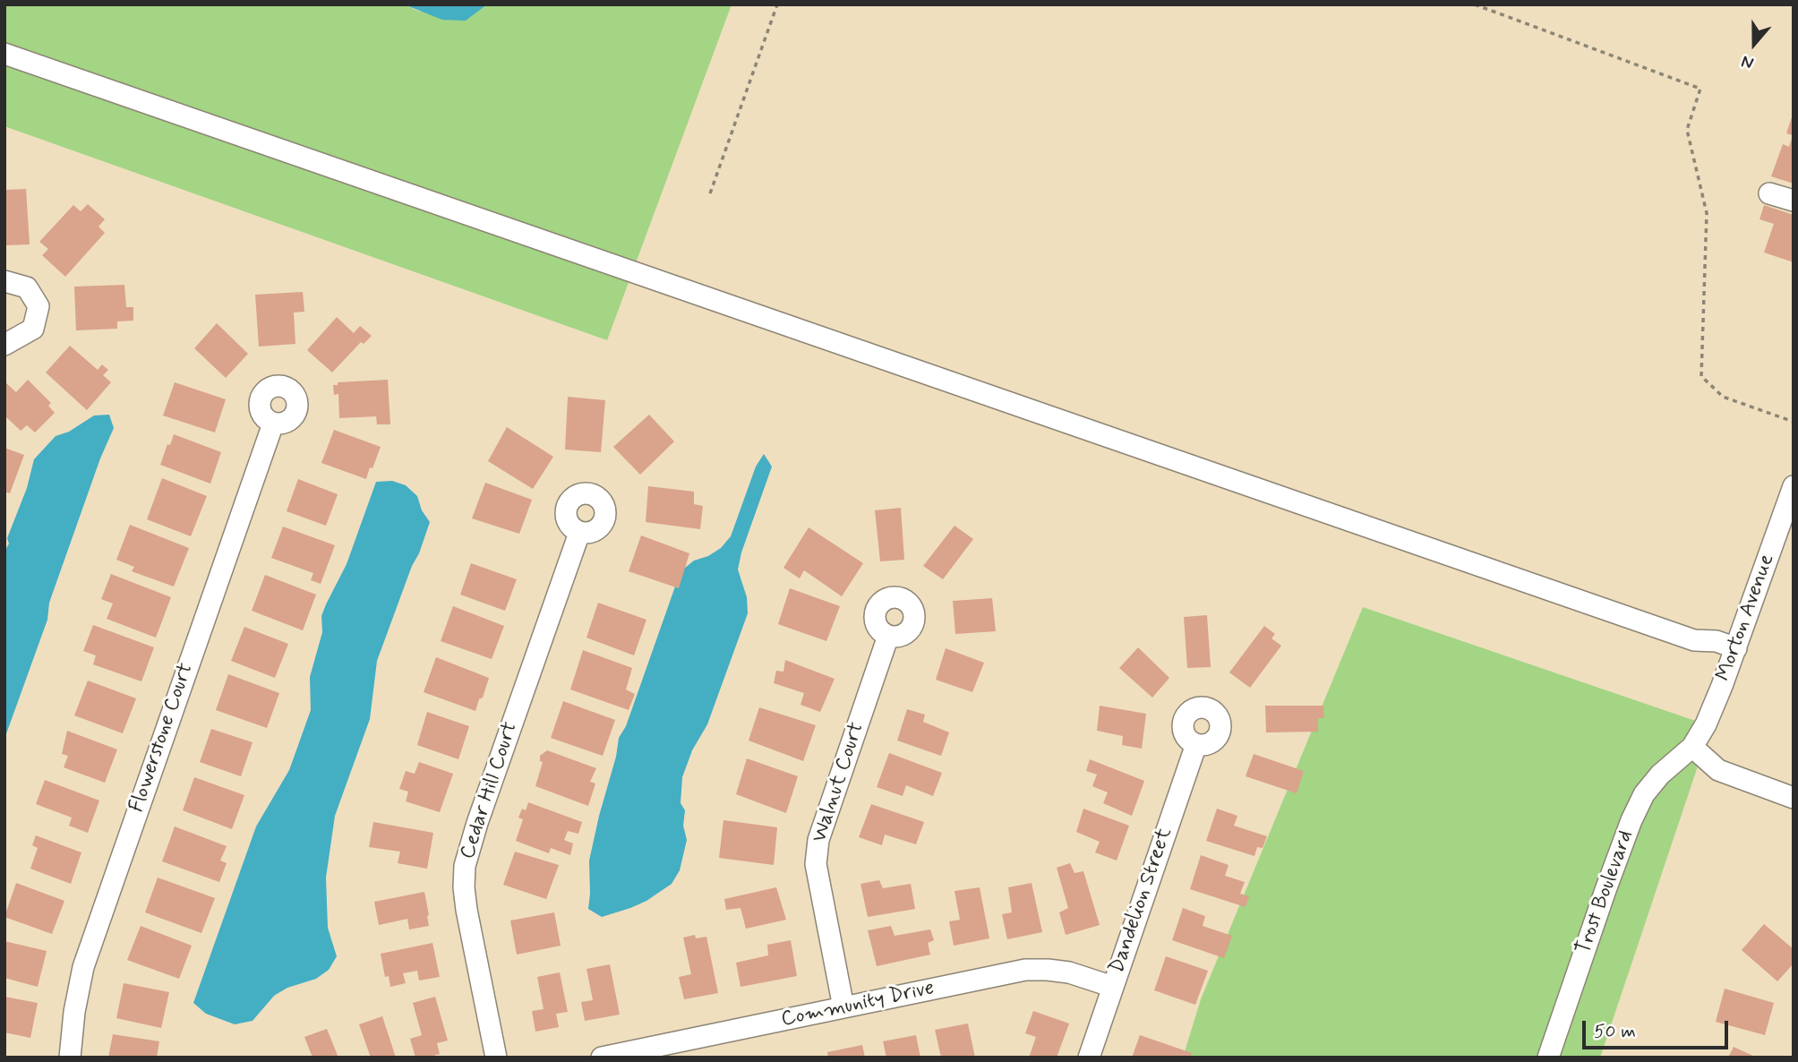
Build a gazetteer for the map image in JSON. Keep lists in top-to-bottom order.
{
  "streets": {
    "street": [
      "Morton Avenue",
      "Flowerstone Court",
      "Walnut Court",
      "Cedar Hill Court",
      "Trost Boulevard",
      "Dandelion Street",
      "Community Drive"
    ]
  },
  "crossings": [
    ["Morton Avenue", "Trost Boulevard"],
    ["Walnut Court", "Community Drive"],
    ["Dandelion Street", "Community Drive"]
  ],
  "scale_bar": "50 m",
  "north": "bottom"
}
